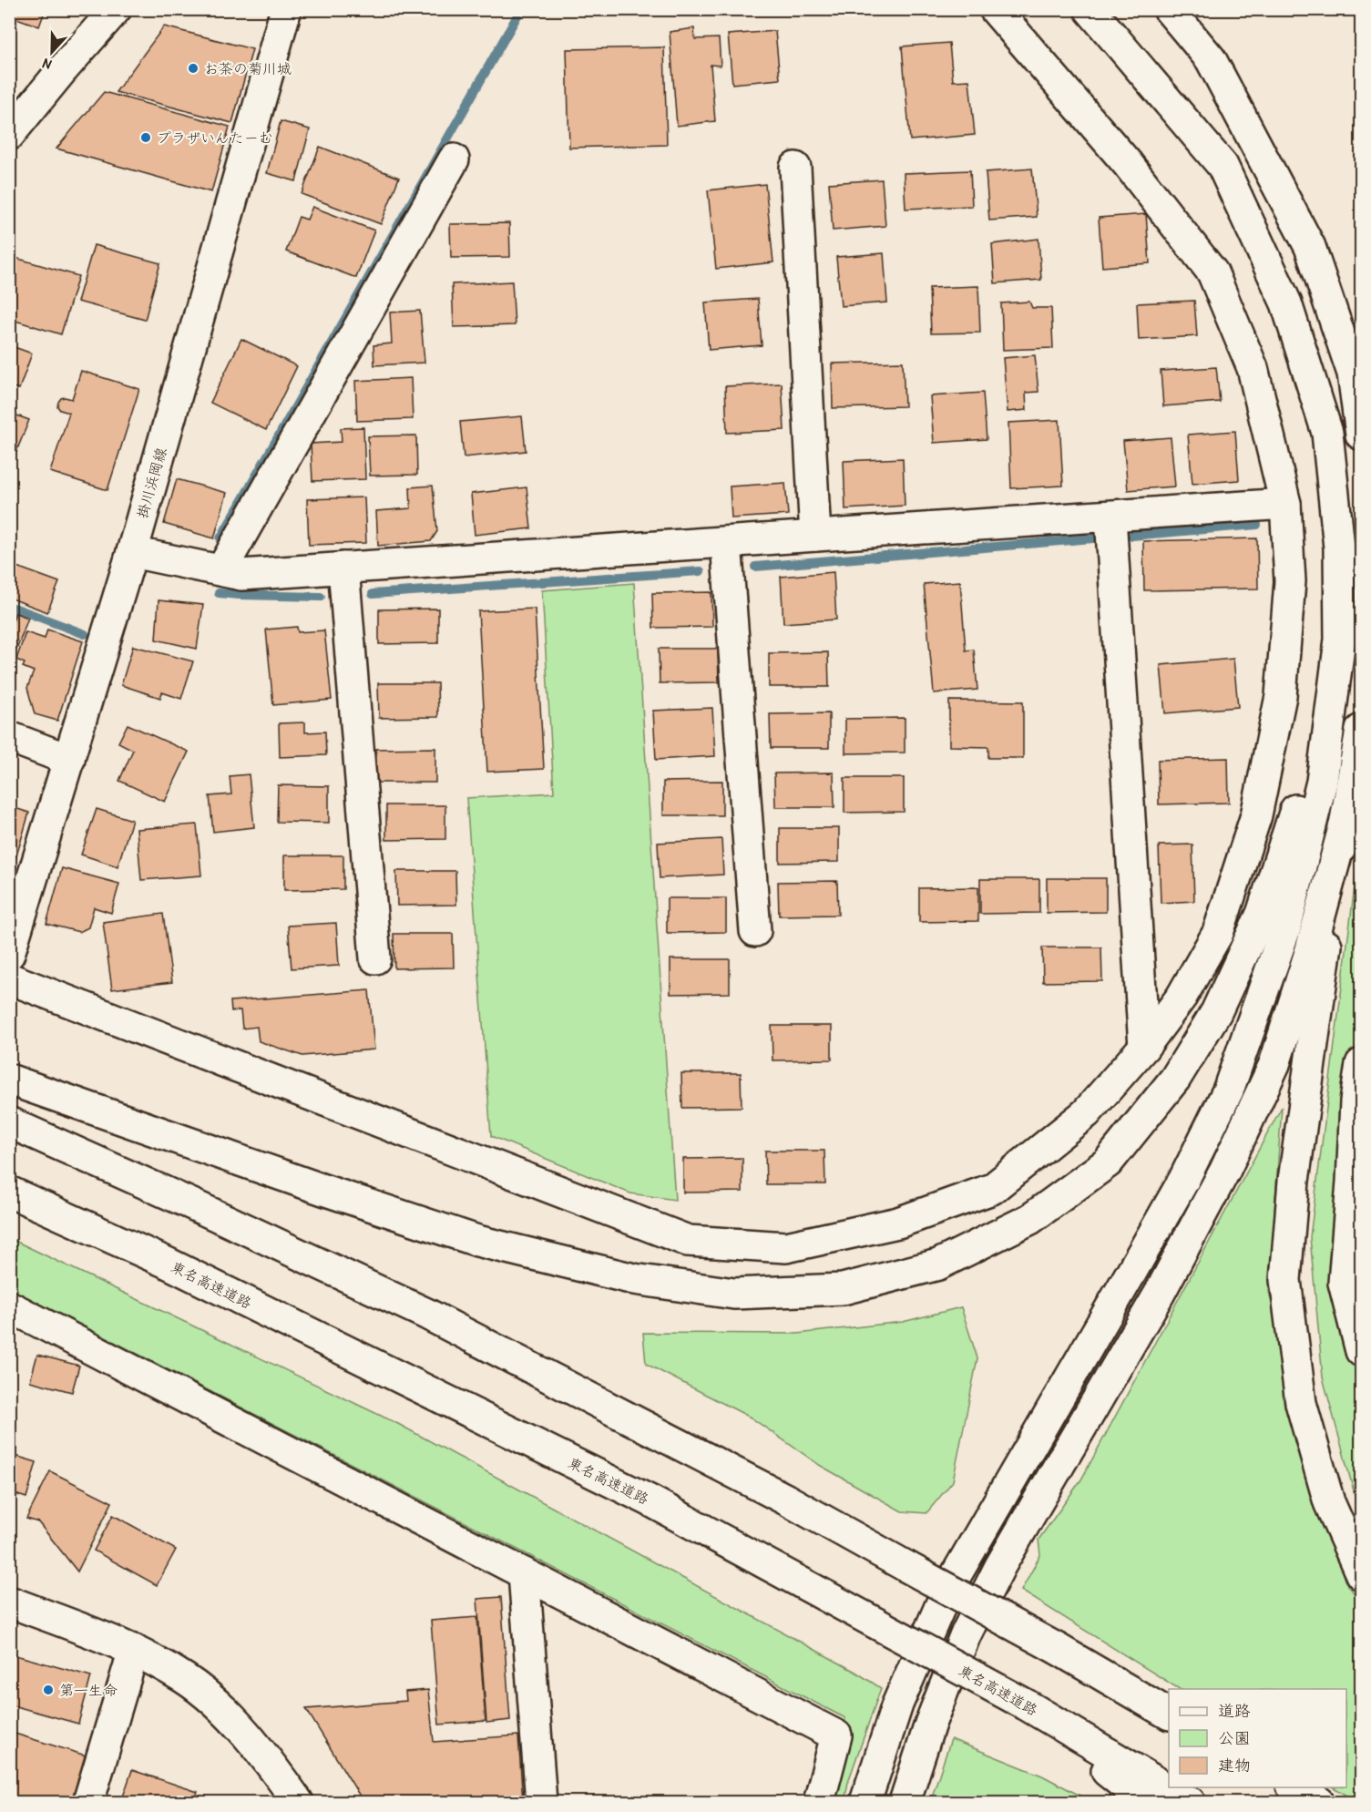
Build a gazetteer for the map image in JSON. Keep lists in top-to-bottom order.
{
  "streets": {
    "main road": ["掛川浜岡線", "東名高速道路"]
  },
  "places": ["お茶の菊川城", "プラザいんたーむ", "第一生命"],
  "legend": ["道路", "公園", "建物"],
  "north": "bottom"
}
